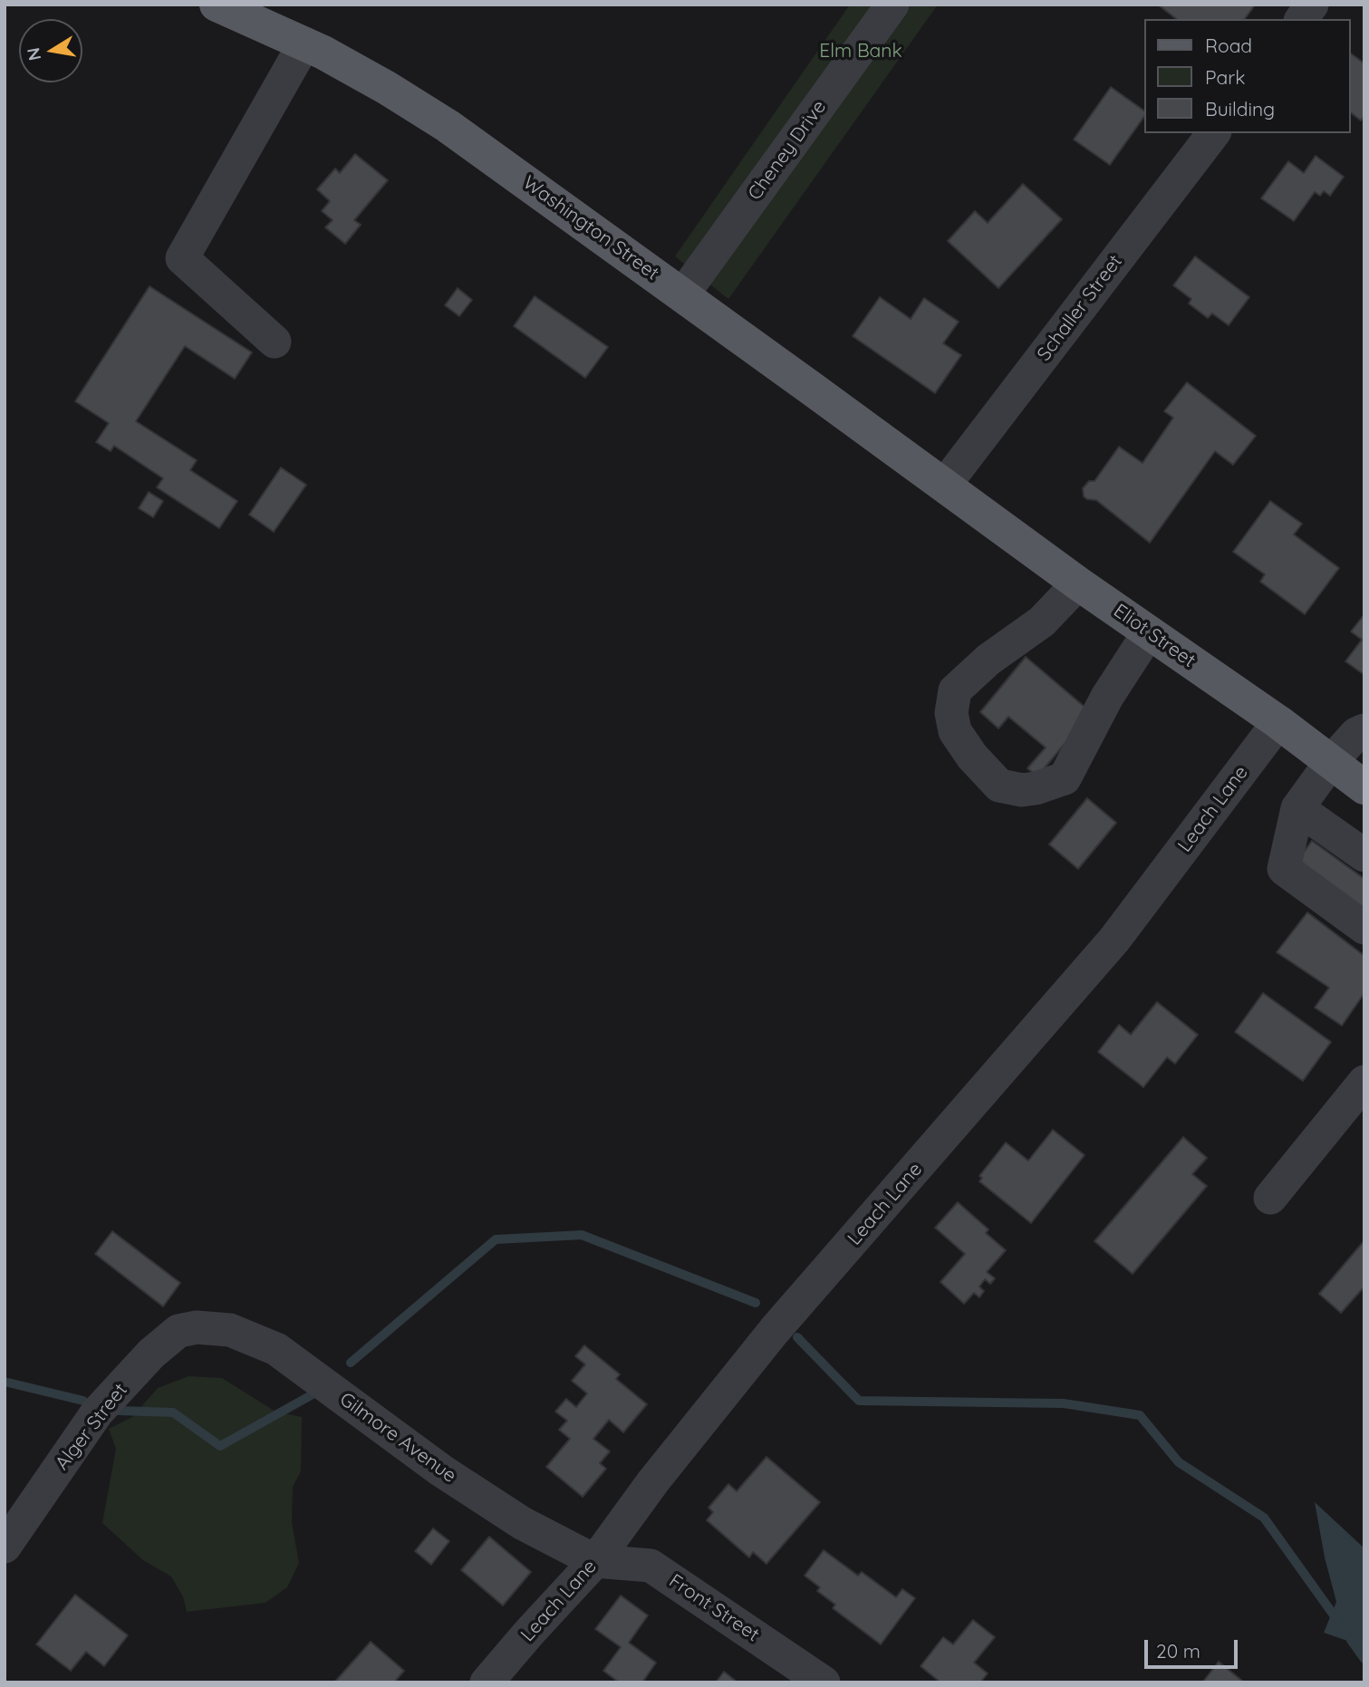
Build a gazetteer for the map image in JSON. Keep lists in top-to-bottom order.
{
  "streets": {
    "main road": ["Washington Street", "Eliot Street"],
    "street": [
      "Cheney Drive",
      "Schaller Street",
      "Leach Lane",
      "Alger Street",
      "Gilmore Avenue",
      "Front Street"
    ]
  },
  "crossings": [
    ["Cheney Drive", "Washington Street"],
    ["Washington Street", "Schaller Street"],
    ["Washington Street", "Eliot Street"],
    ["Schaller Street", "Eliot Street"],
    ["Eliot Street", "Leach Lane"],
    ["Leach Lane", "Gilmore Avenue"],
    ["Leach Lane", "Front Street"],
    ["Alger Street", "Gilmore Avenue"],
    ["Gilmore Avenue", "Front Street"]
  ],
  "parks": ["Elm Bank"],
  "legend": ["Road", "Park", "Building"],
  "scale_bar": "20 m",
  "north": "left"
}
